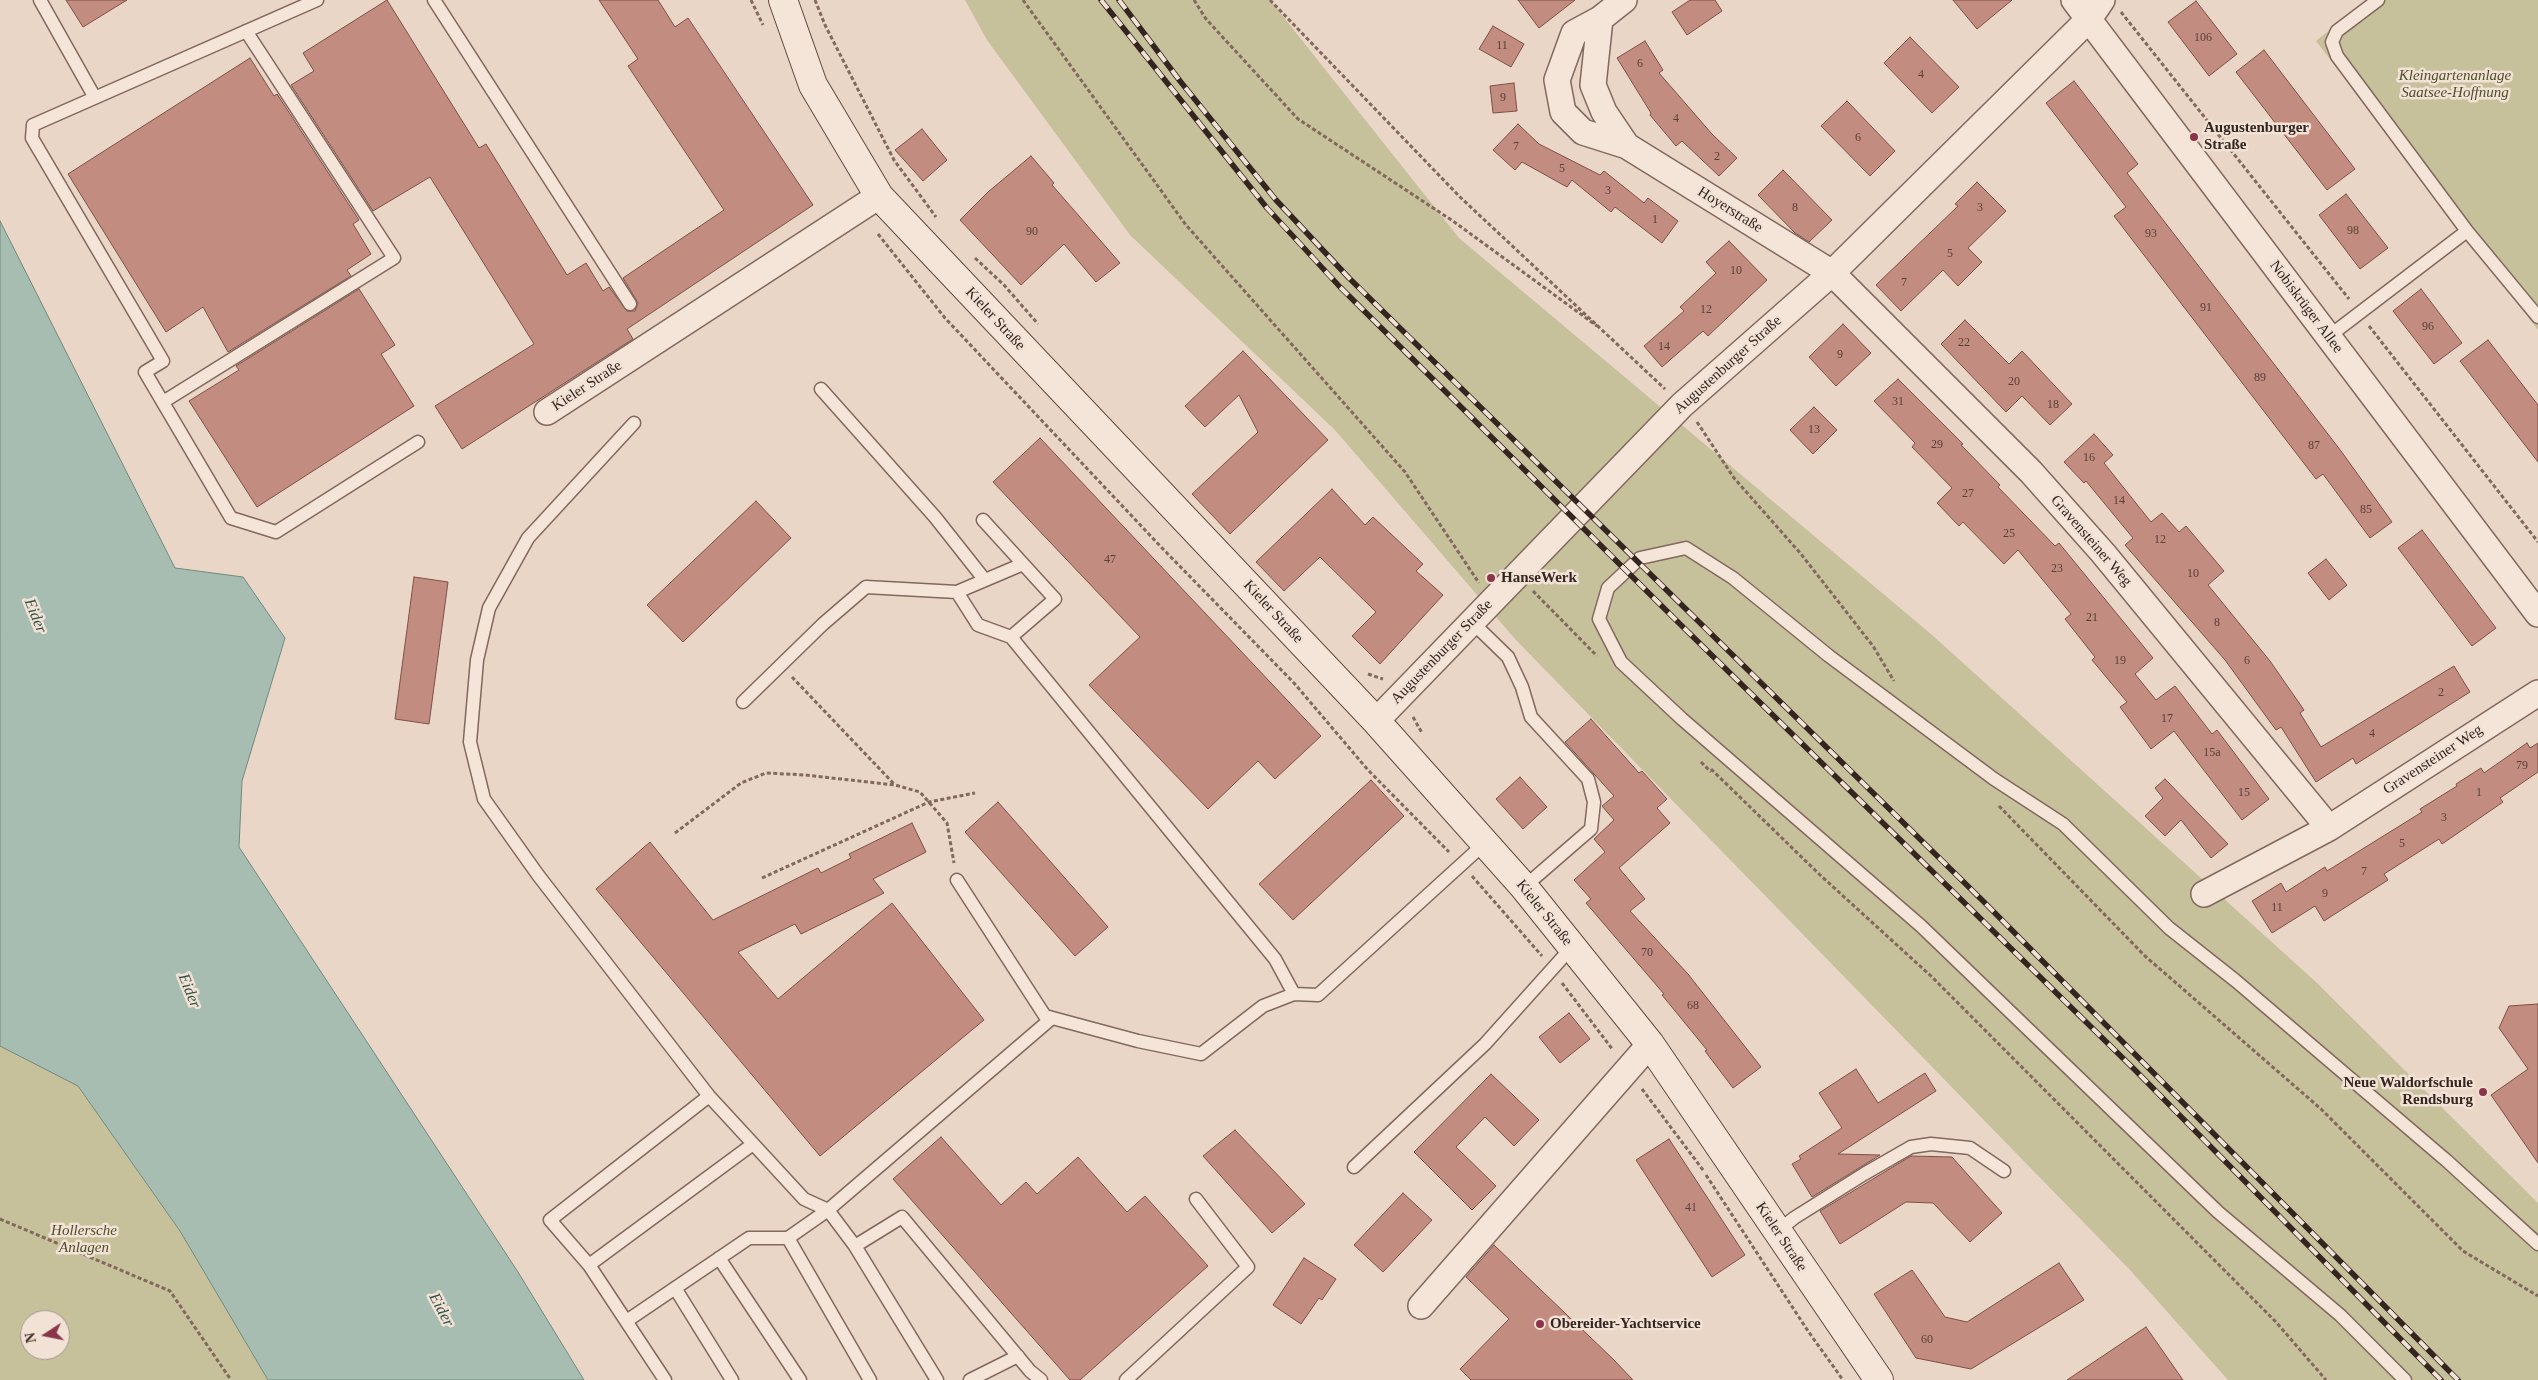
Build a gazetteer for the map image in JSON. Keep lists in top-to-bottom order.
{
  "streets": {
    "main road": ["Kieler Straße"],
    "street": [
      "Hoyerstraße",
      "Nobiskrüger Allee",
      "Augustenburger Straße",
      "Gravensteiner Weg"
    ]
  },
  "crossings": [
    ["Hoyerstraße", "Augustenburger Straße"],
    ["Hoyerstraße", "Gravensteiner Weg"],
    ["Nobiskrüger Allee", "Augustenburger Straße"],
    ["Kieler Straße", "Augustenburger Straße"],
    ["Augustenburger Straße", "Gravensteiner Weg"]
  ],
  "water": ["Eider"],
  "parks": ["Kleingartenanlage Saatsee-Hoffnung", "Hollersche Anlagen"],
  "places": [
    "Augustenburger Straße",
    "HanseWerk",
    "Neue Waldorfschule Rendsburg",
    "Obereider-Yachtservice"
  ],
  "house_numbers": [
    "106",
    "11",
    "6",
    "4",
    "9",
    "4",
    "6",
    "7",
    "2",
    "5",
    "3",
    "8",
    "3",
    "1",
    "98",
    "90",
    "93",
    "5",
    "10",
    "7",
    "91",
    "12",
    "96",
    "22",
    "14",
    "9",
    "89",
    "20",
    "31",
    "18",
    "13",
    "29",
    "87",
    "16",
    "27",
    "14",
    "85",
    "25",
    "12",
    "47",
    "23",
    "10",
    "21",
    "8",
    "19",
    "6",
    "2",
    "17",
    "4",
    "15a",
    "79",
    "15",
    "1",
    "3",
    "5",
    "7",
    "9",
    "11",
    "70",
    "68",
    "41",
    "60"
  ],
  "north": "left"
}
